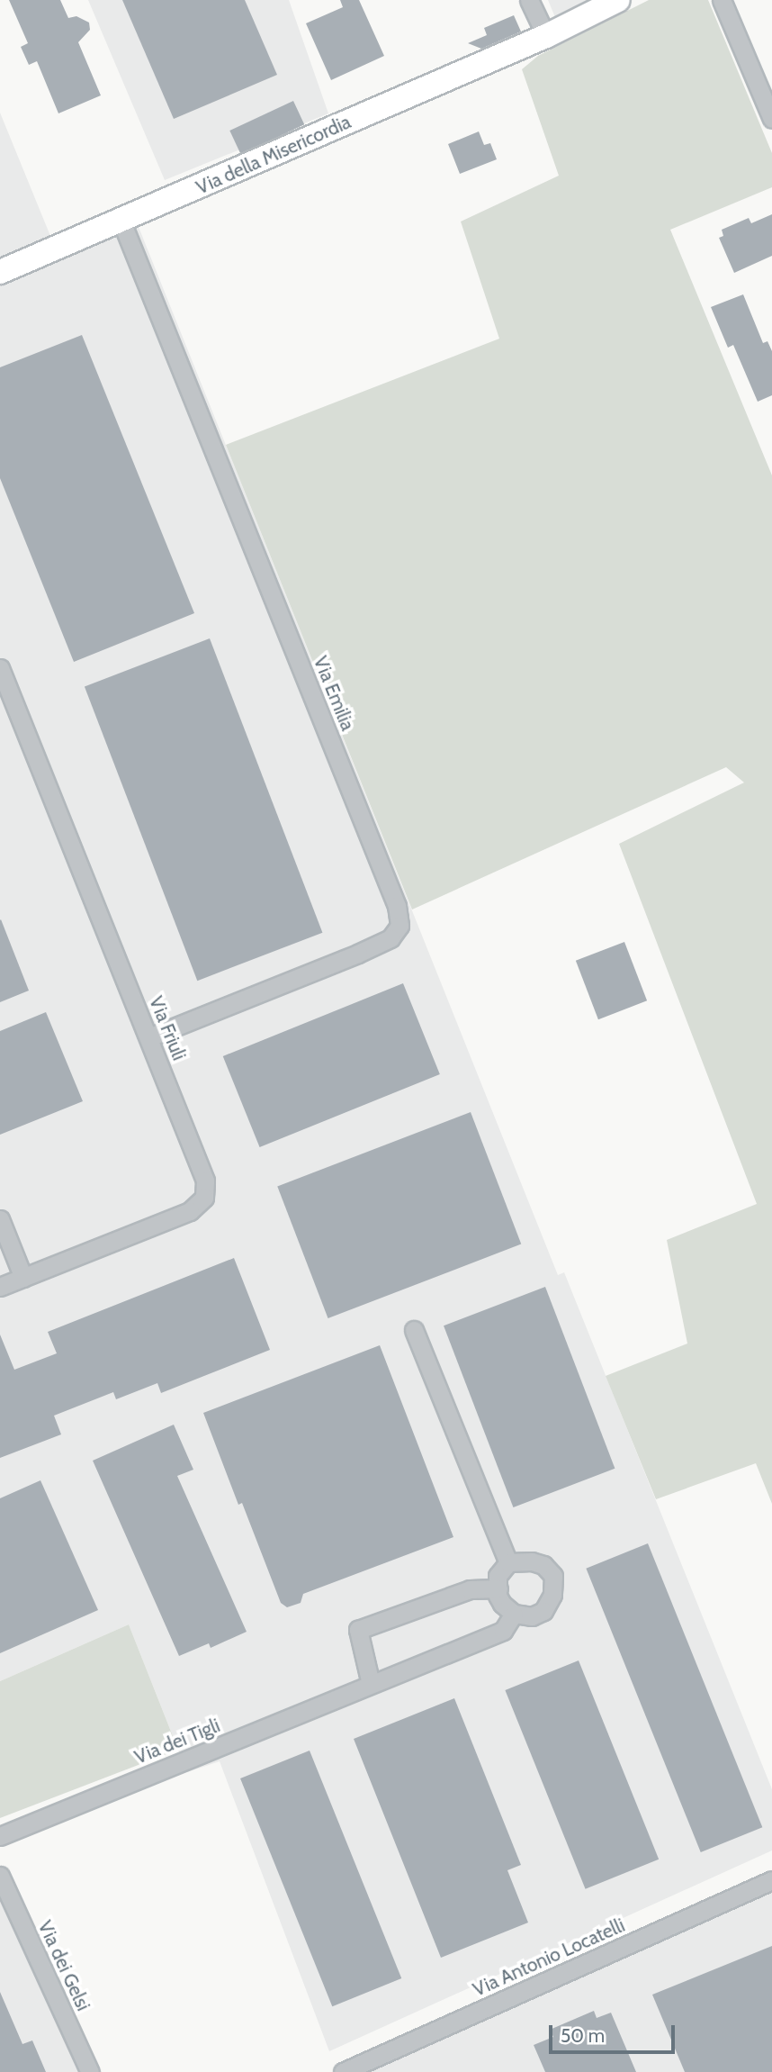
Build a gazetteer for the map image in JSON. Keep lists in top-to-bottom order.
{
  "streets": {
    "street": [
      "Via della Misericordia",
      "Via Emilia",
      "Via Friuli",
      "Via dei Tigli",
      "Via Antonio Locatelli",
      "Via dei Gelsi"
    ]
  },
  "crossings": [
    ["Via della Misericordia", "Via Emilia"],
    ["Via Emilia", "Via Friuli"]
  ],
  "scale_bar": "50 m"
}
